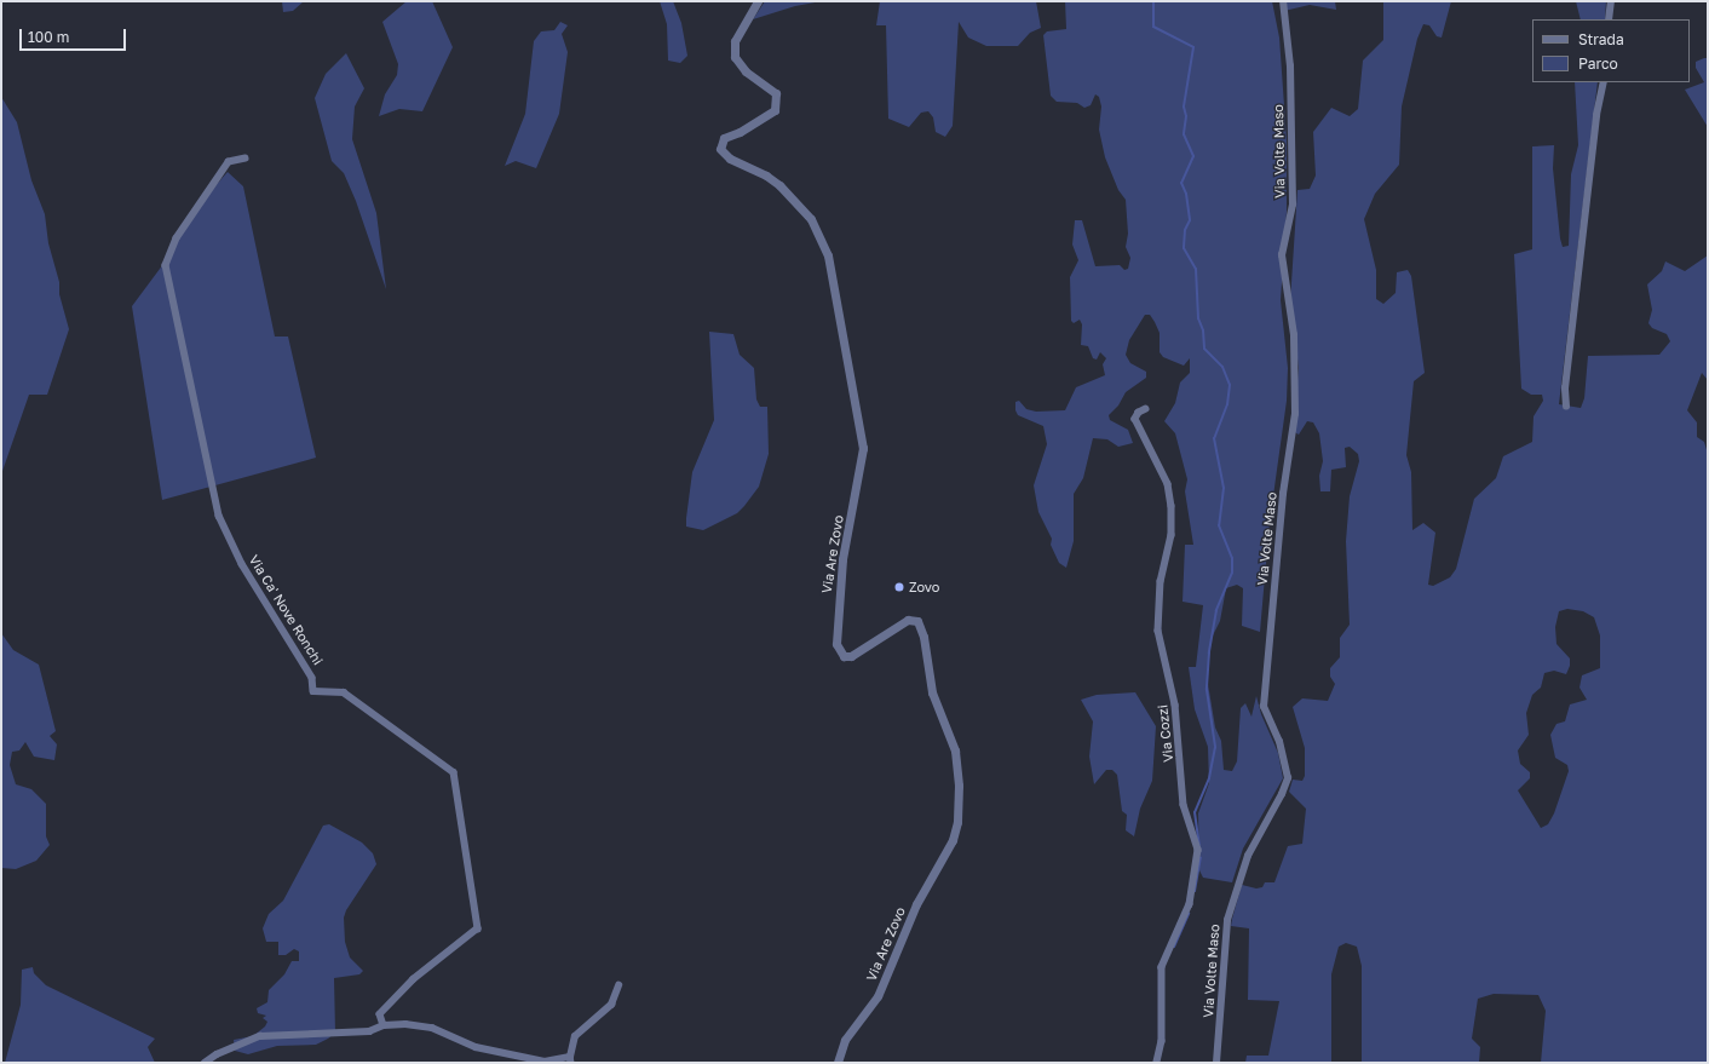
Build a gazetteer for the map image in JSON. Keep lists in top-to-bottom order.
{
  "streets": {
    "street": [
      "Via Volte Maso",
      "Via Are Zovo",
      "Via Ca' Nove Ronchi",
      "Via Cozzi"
    ]
  },
  "places": ["Zovo"],
  "legend": ["Strada", "Parco"],
  "scale_bar": "100 m"
}
